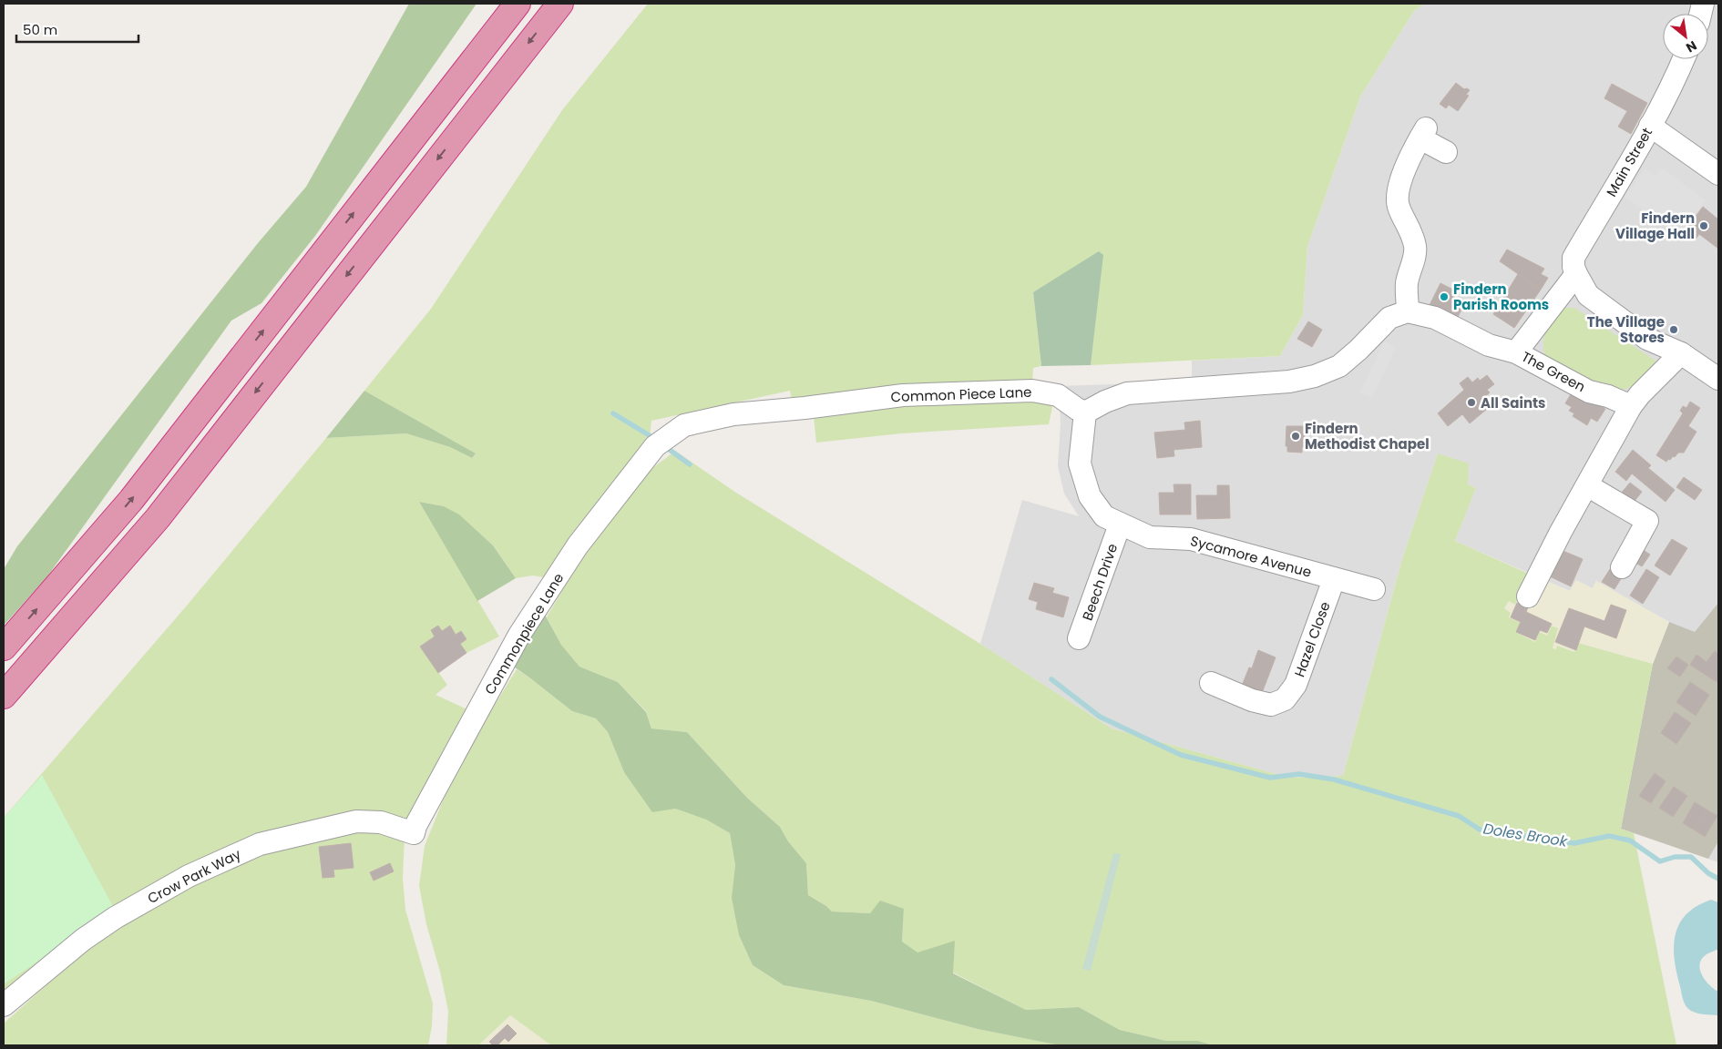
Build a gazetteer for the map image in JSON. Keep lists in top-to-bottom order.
{
  "streets": {
    "street": [
      "Main Street",
      "The Green",
      "Common Piece Lane",
      "Sycamore Avenue",
      "Beech Drive",
      "Commonpiece Lane",
      "Hazel Close",
      "Crow Park Way"
    ]
  },
  "crossings": [
    ["Main Street", "The Green"],
    ["Common Piece Lane", "Sycamore Avenue"],
    ["Common Piece Lane", "Commonpiece Lane"],
    ["Sycamore Avenue", "Beech Drive"],
    ["Sycamore Avenue", "Hazel Close"],
    ["Commonpiece Lane", "Crow Park Way"]
  ],
  "water": ["Doles Brook"],
  "places": [
    "Findern Village Hall",
    "Findern Parish Rooms",
    "The Village Stores",
    "All Saints",
    "Findern Methodist Chapel"
  ],
  "scale_bar": "50 m",
  "north": "bottom right"
}
